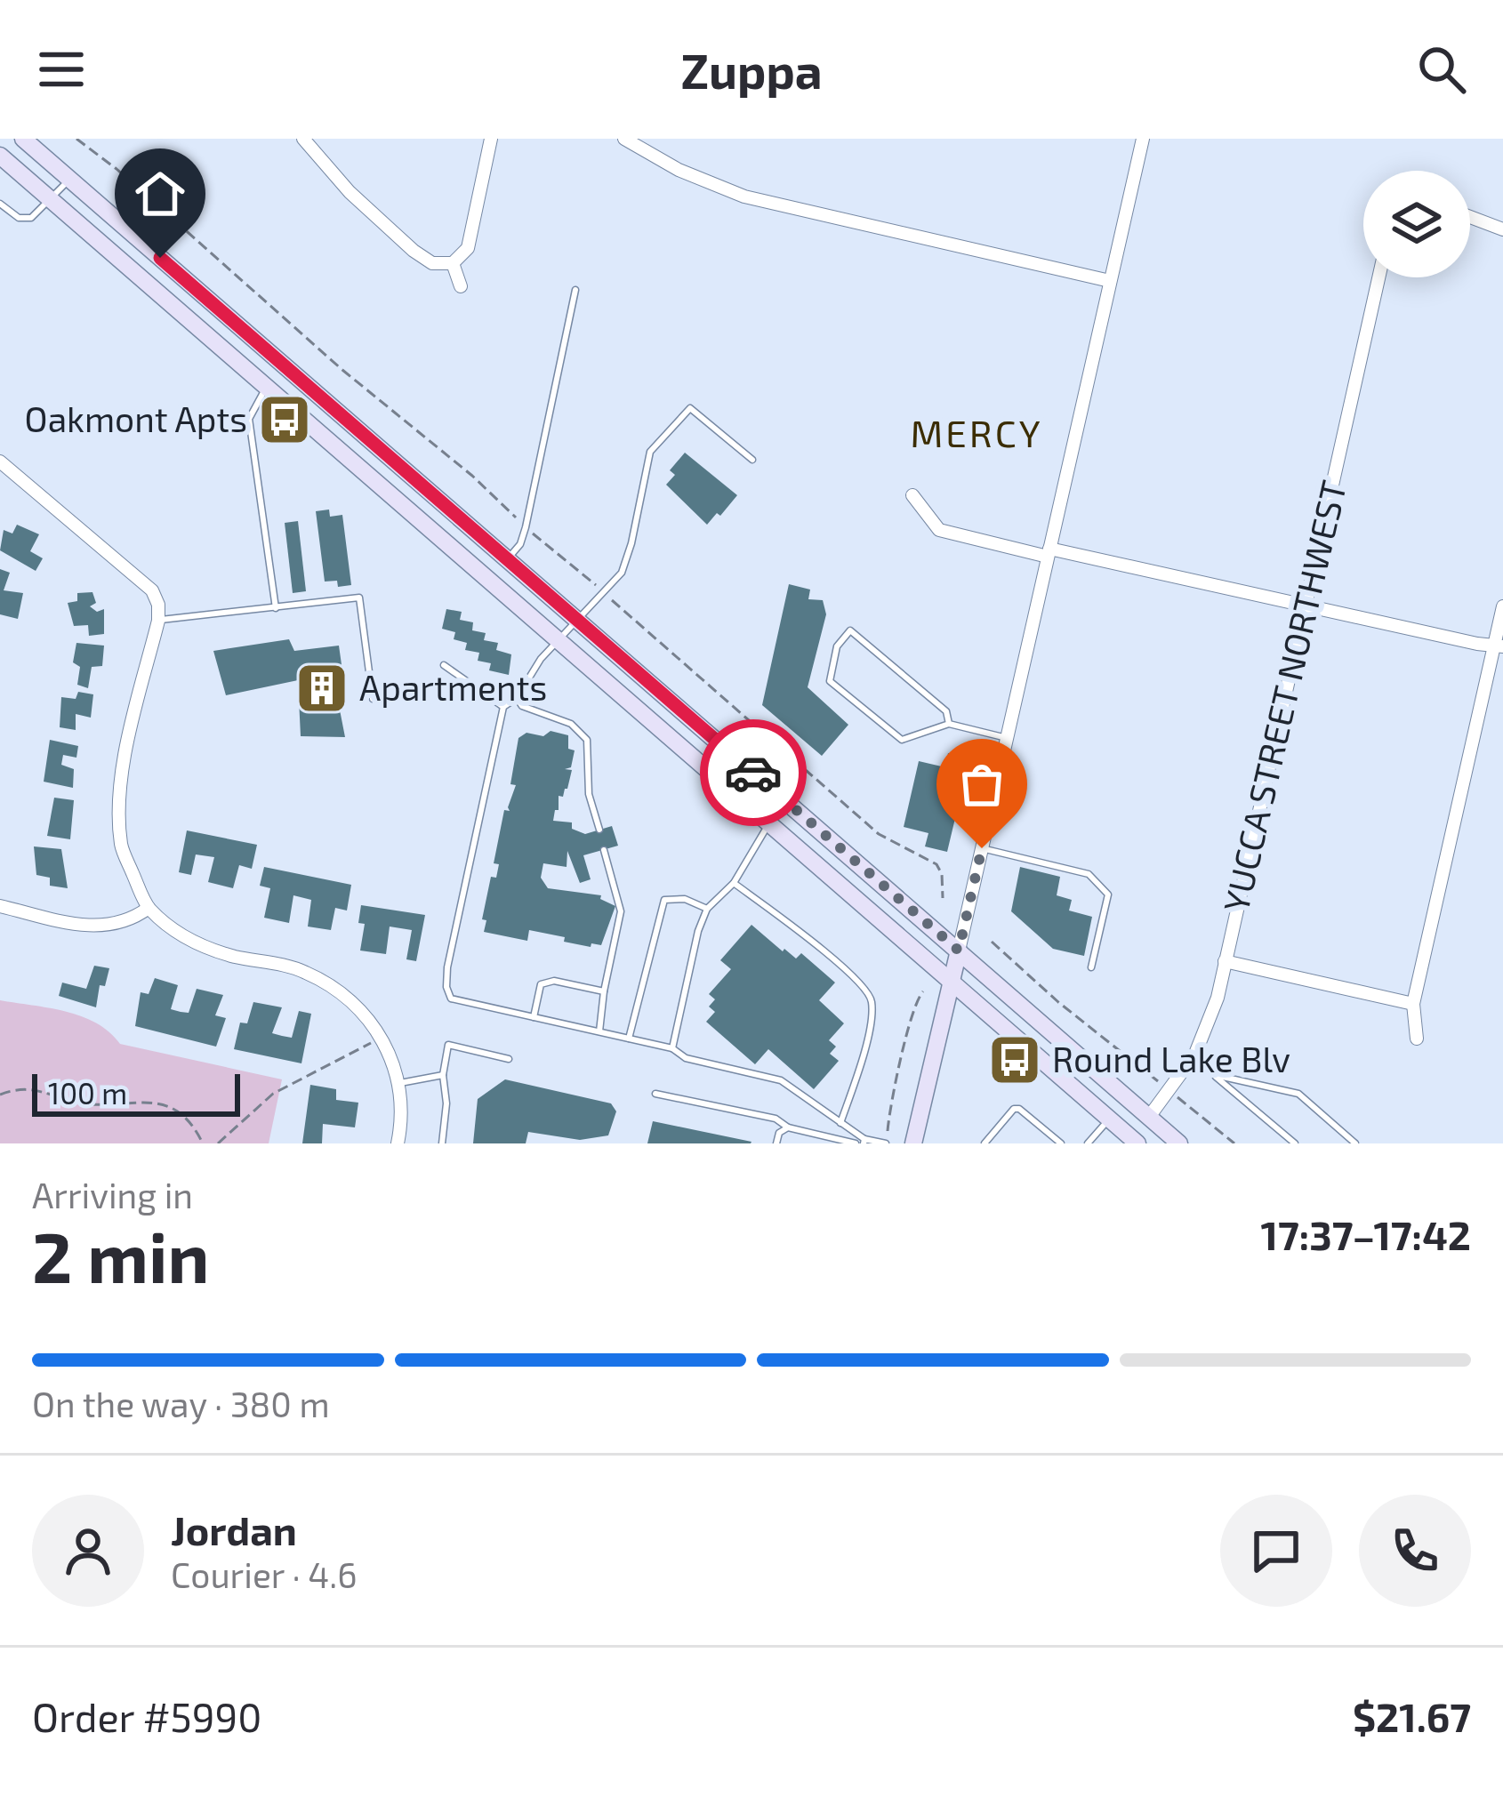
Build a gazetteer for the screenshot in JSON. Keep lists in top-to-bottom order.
{
  "streets": {
    "street": ["YUCCA STREET NORTHWEST"]
  },
  "districts": ["MERCY"],
  "places": {
    "bus stop": ["Oakmont Apts", "Round Lake Blv"],
    "building": ["Apartments"]
  },
  "scale_bar": "100 m",
  "page": {
    "header": "Zuppa",
    "scale": "100 m",
    "heading": ["2 min", "Arriving in", "17:37–17:42"],
    "panel": [
      "Jordan",
      "Courier · 4.6",
      "Order #5990",
      "$21.67"
    ],
    "bar": "On the way · 380 m"
  }
}
